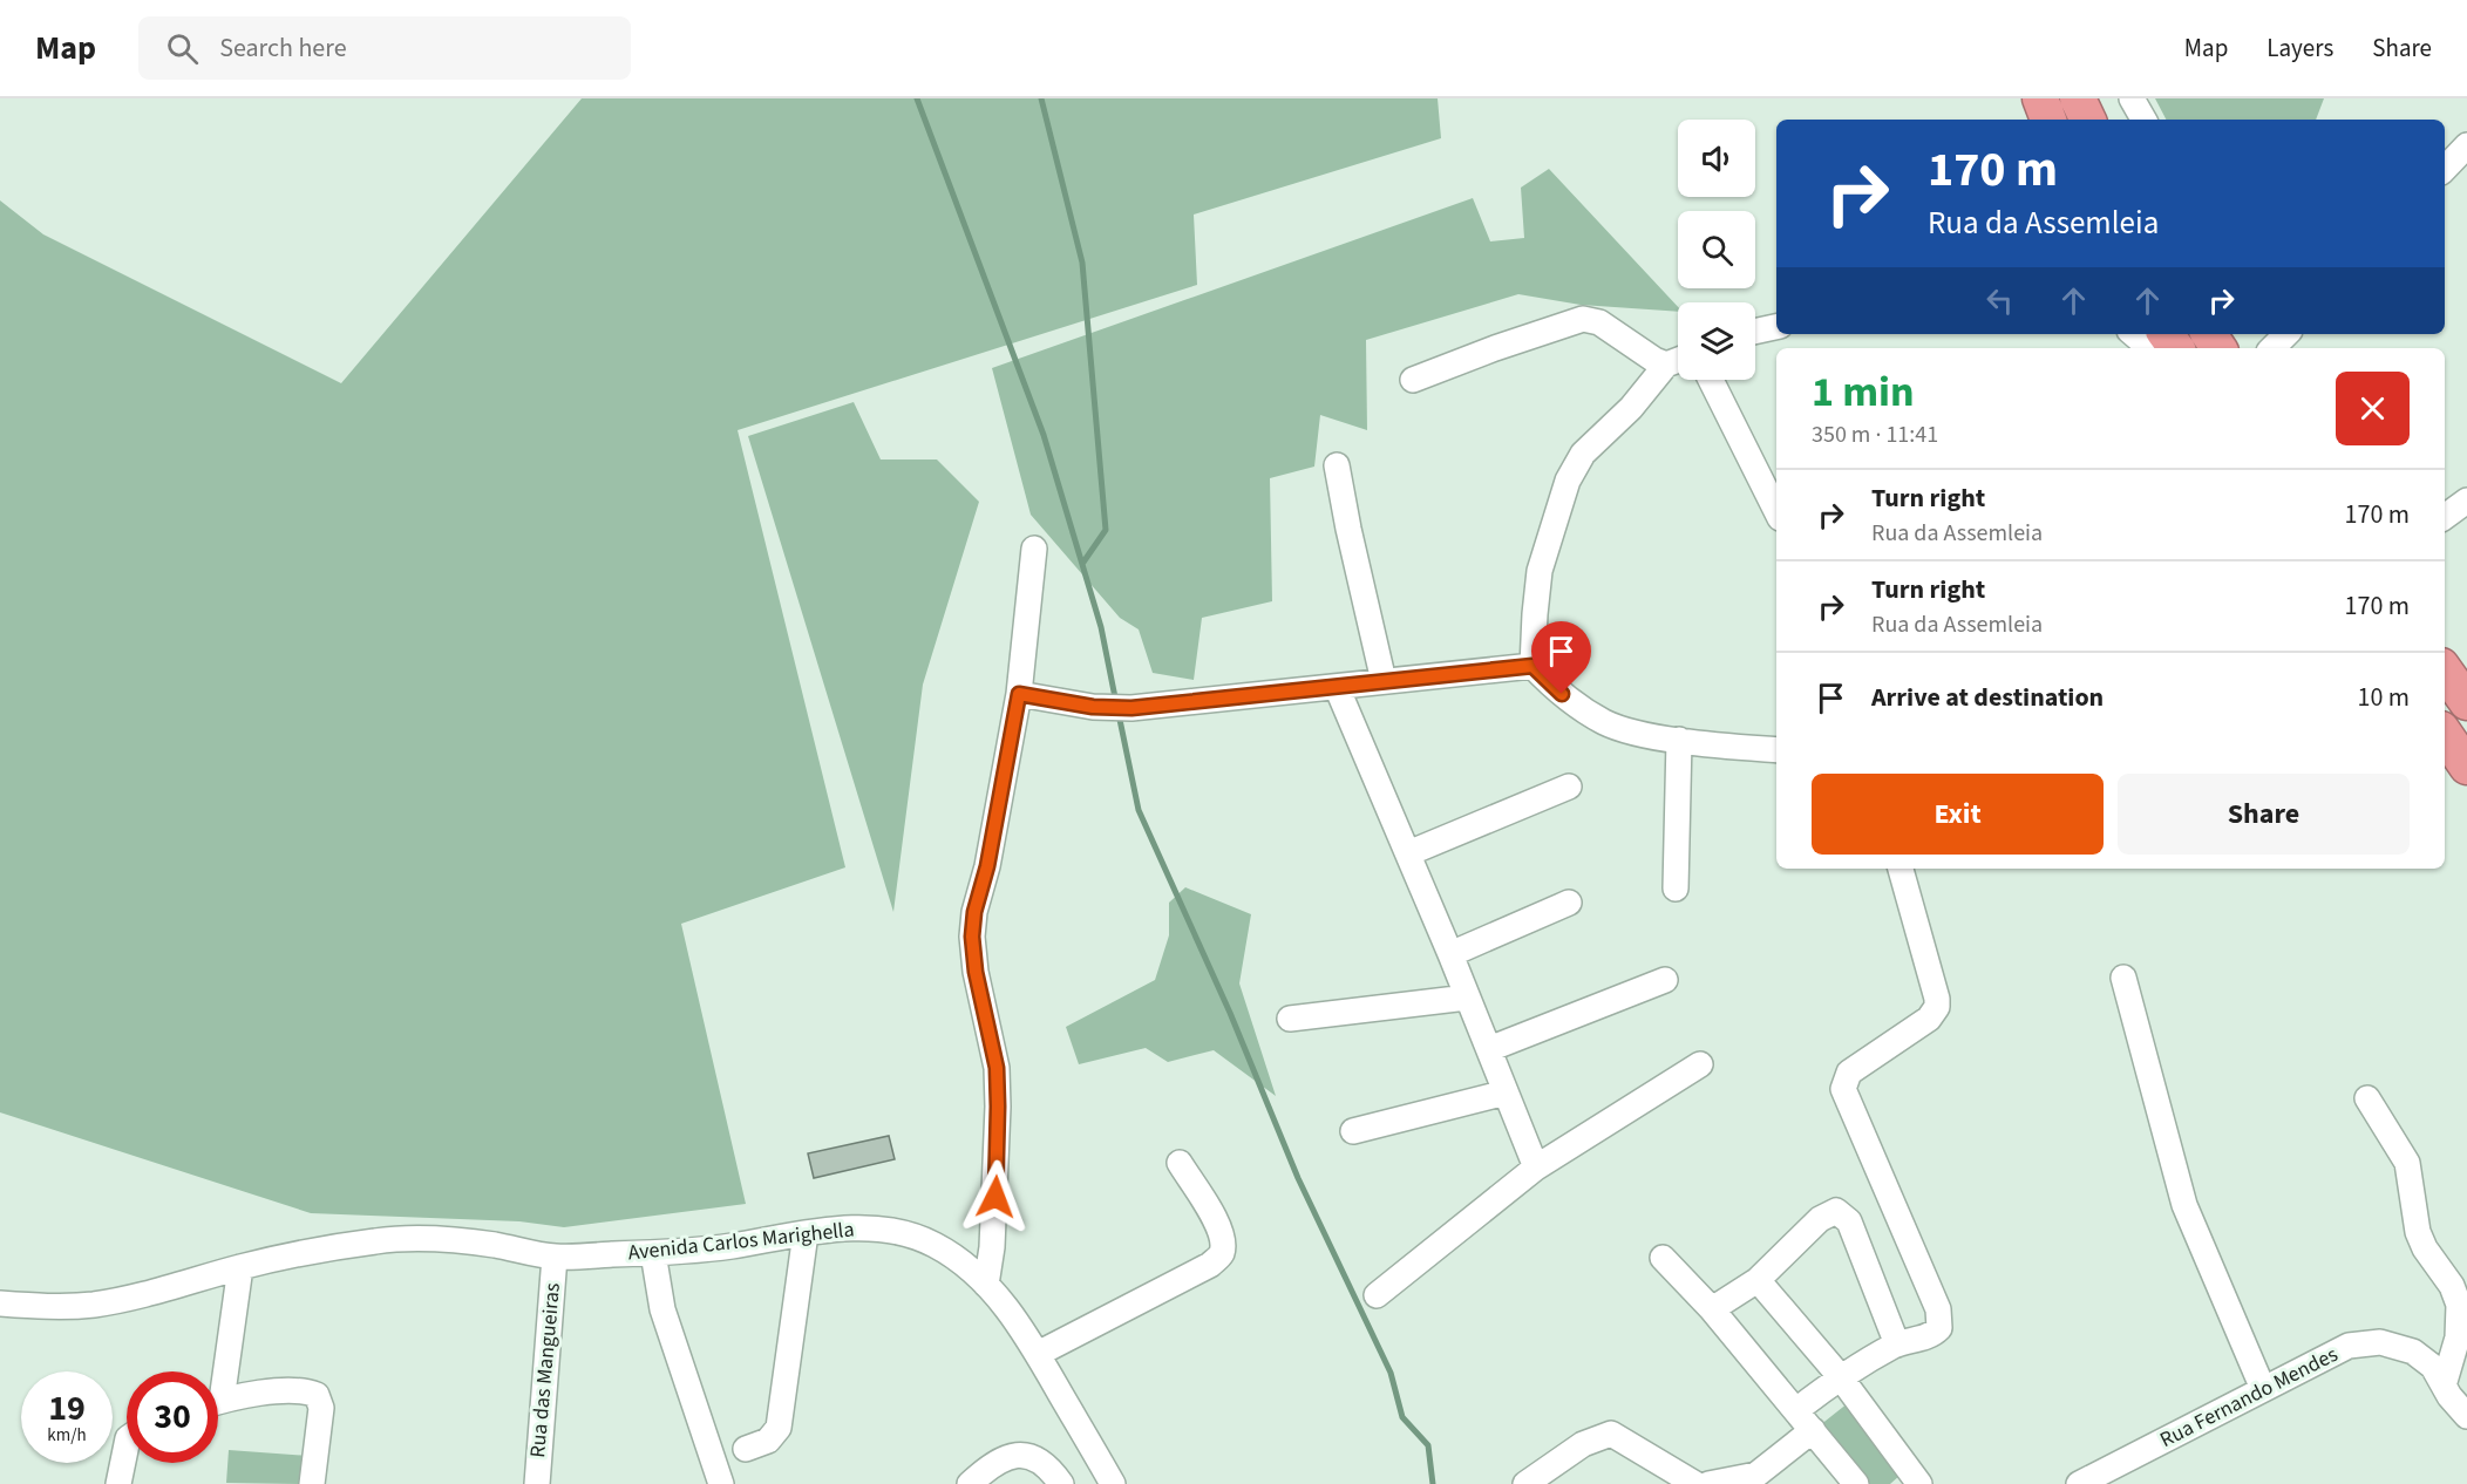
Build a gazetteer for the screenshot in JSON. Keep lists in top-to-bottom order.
{
  "streets": {
    "street": ["Avenida Carlos Marighella", "Rua das Mangueiras", "Rua Fernando Mendes"]
  },
  "crossings": [
    ["Avenida Carlos Marighella", "Rua das Mangueiras"]
  ],
  "page": {
    "header": "Map",
    "search": "Search here",
    "nav": ["Map", "Layers", "Share"],
    "turn": ["170 m", "Rua da Assemleia"],
    "heading": ["1 min", "350 m · 11:41"],
    "list": [
      {
        "name": "Turn right",
        "note": "Rua da Assemleia",
        "value": "170 m"
      },
      {
        "name": "Turn right",
        "note": "Rua da Assemleia",
        "value": "170 m"
      },
      {
        "name": "Arrive at destination",
        "value": "10 m"
      }
    ],
    "buttons": ["Exit", "Share"],
    "speed": "19 km/h",
    "limit": "30"
  }
}
